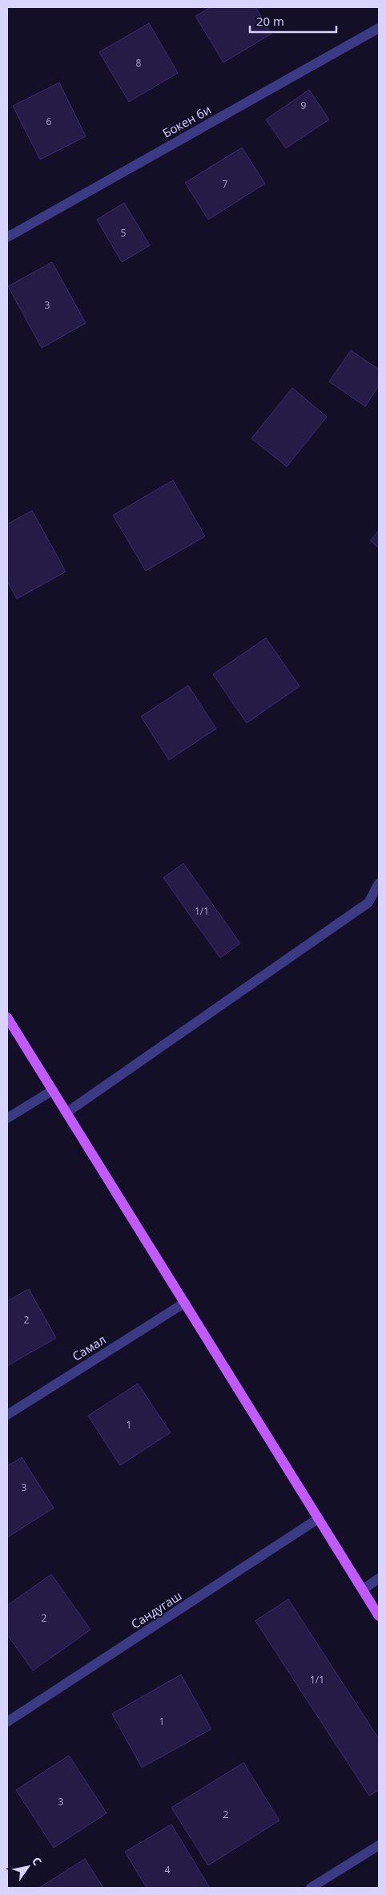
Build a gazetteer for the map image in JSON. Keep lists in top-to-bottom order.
{
  "streets": {
    "street": ["Бокен би", "Самал", "Сандугаш"]
  },
  "house_numbers": [
    "8",
    "9",
    "6",
    "7",
    "5",
    "3",
    "1/1",
    "2",
    "1",
    "3",
    "2",
    "1/1",
    "1",
    "3",
    "2",
    "4"
  ],
  "scale_bar": "20 m",
  "north": "top right"
}
